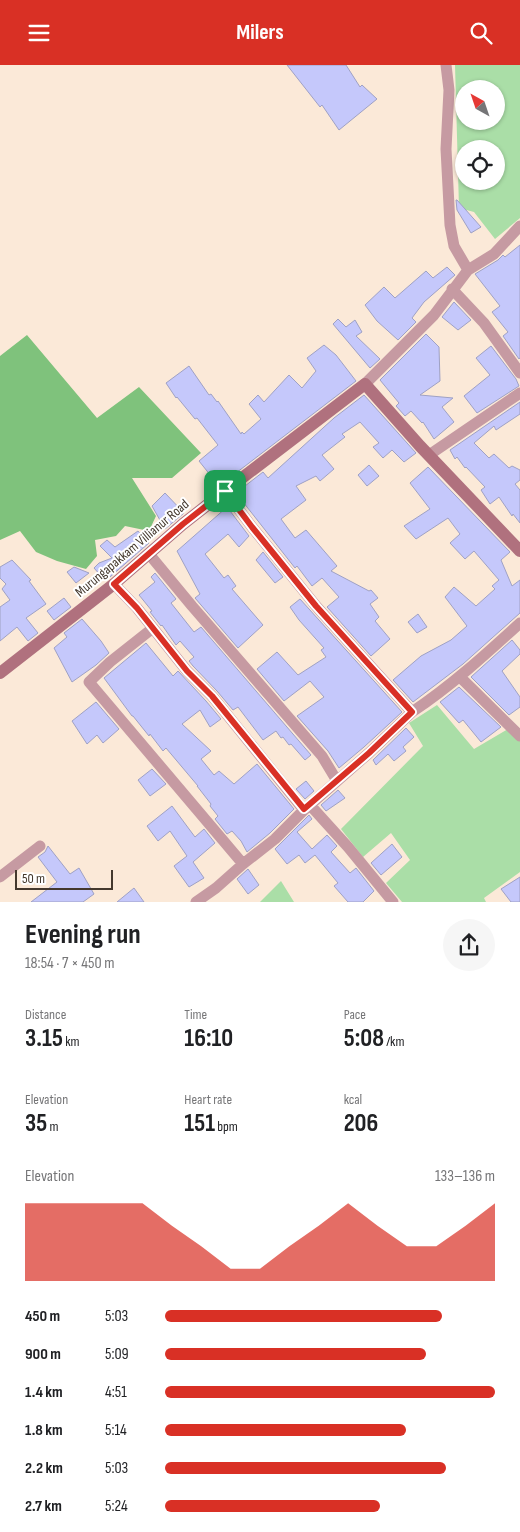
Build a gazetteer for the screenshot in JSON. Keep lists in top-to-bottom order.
{
  "streets": {
    "main road": ["Murungapakkam Villianur Road"]
  },
  "scale_bar": "50 m",
  "north": "top left",
  "page": {
    "header": "Milers",
    "scale": "50 m",
    "heading": ["Evening run", "18:54 · 7 × 450 m"],
    "stats": [
      ["Distance", "3.15 km"],
      ["Time", "16:10"],
      ["Pace", "5:08 /km"],
      ["Elevation", "35 m"],
      ["Heart rate", "151 bpm"],
      ["kcal", "206"]
    ],
    "chart": ["Elevation", "133–136 m"],
    "list": [
      {
        "name": "450 m",
        "note": "5:03"
      },
      {
        "name": "900 m",
        "note": "5:09"
      },
      {
        "name": "1.4 km",
        "note": "4:51"
      },
      {
        "name": "1.8 km",
        "note": "5:14"
      },
      {
        "name": "2.2 km",
        "note": "5:03"
      },
      {
        "name": "2.7 km",
        "note": "5:24"
      }
    ]
  }
}
